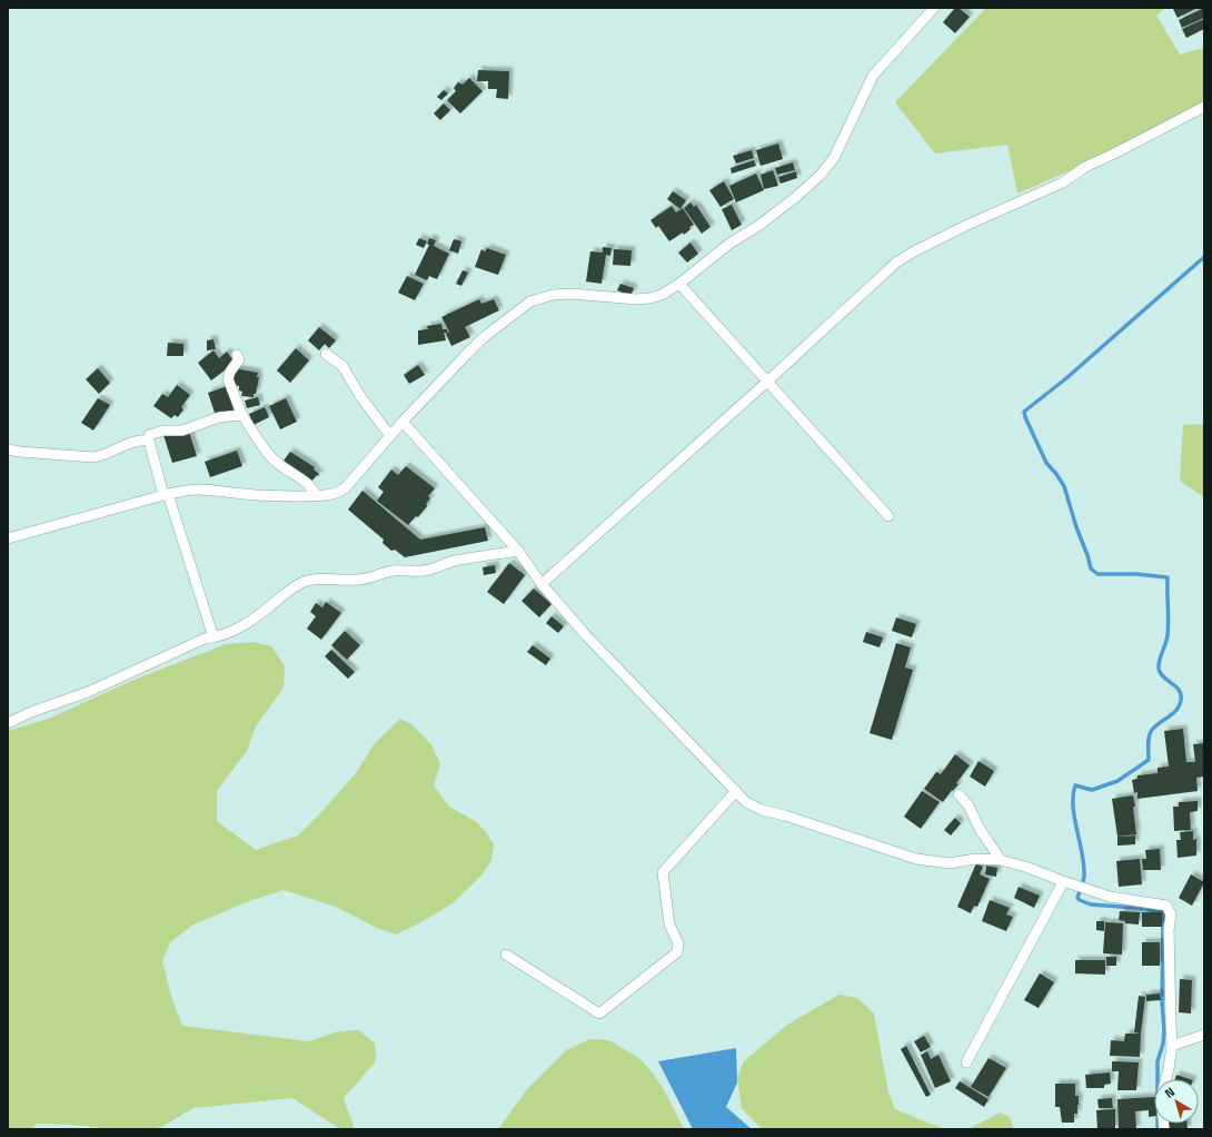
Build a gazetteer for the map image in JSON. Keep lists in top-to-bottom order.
{
  "north": "top left"
}
